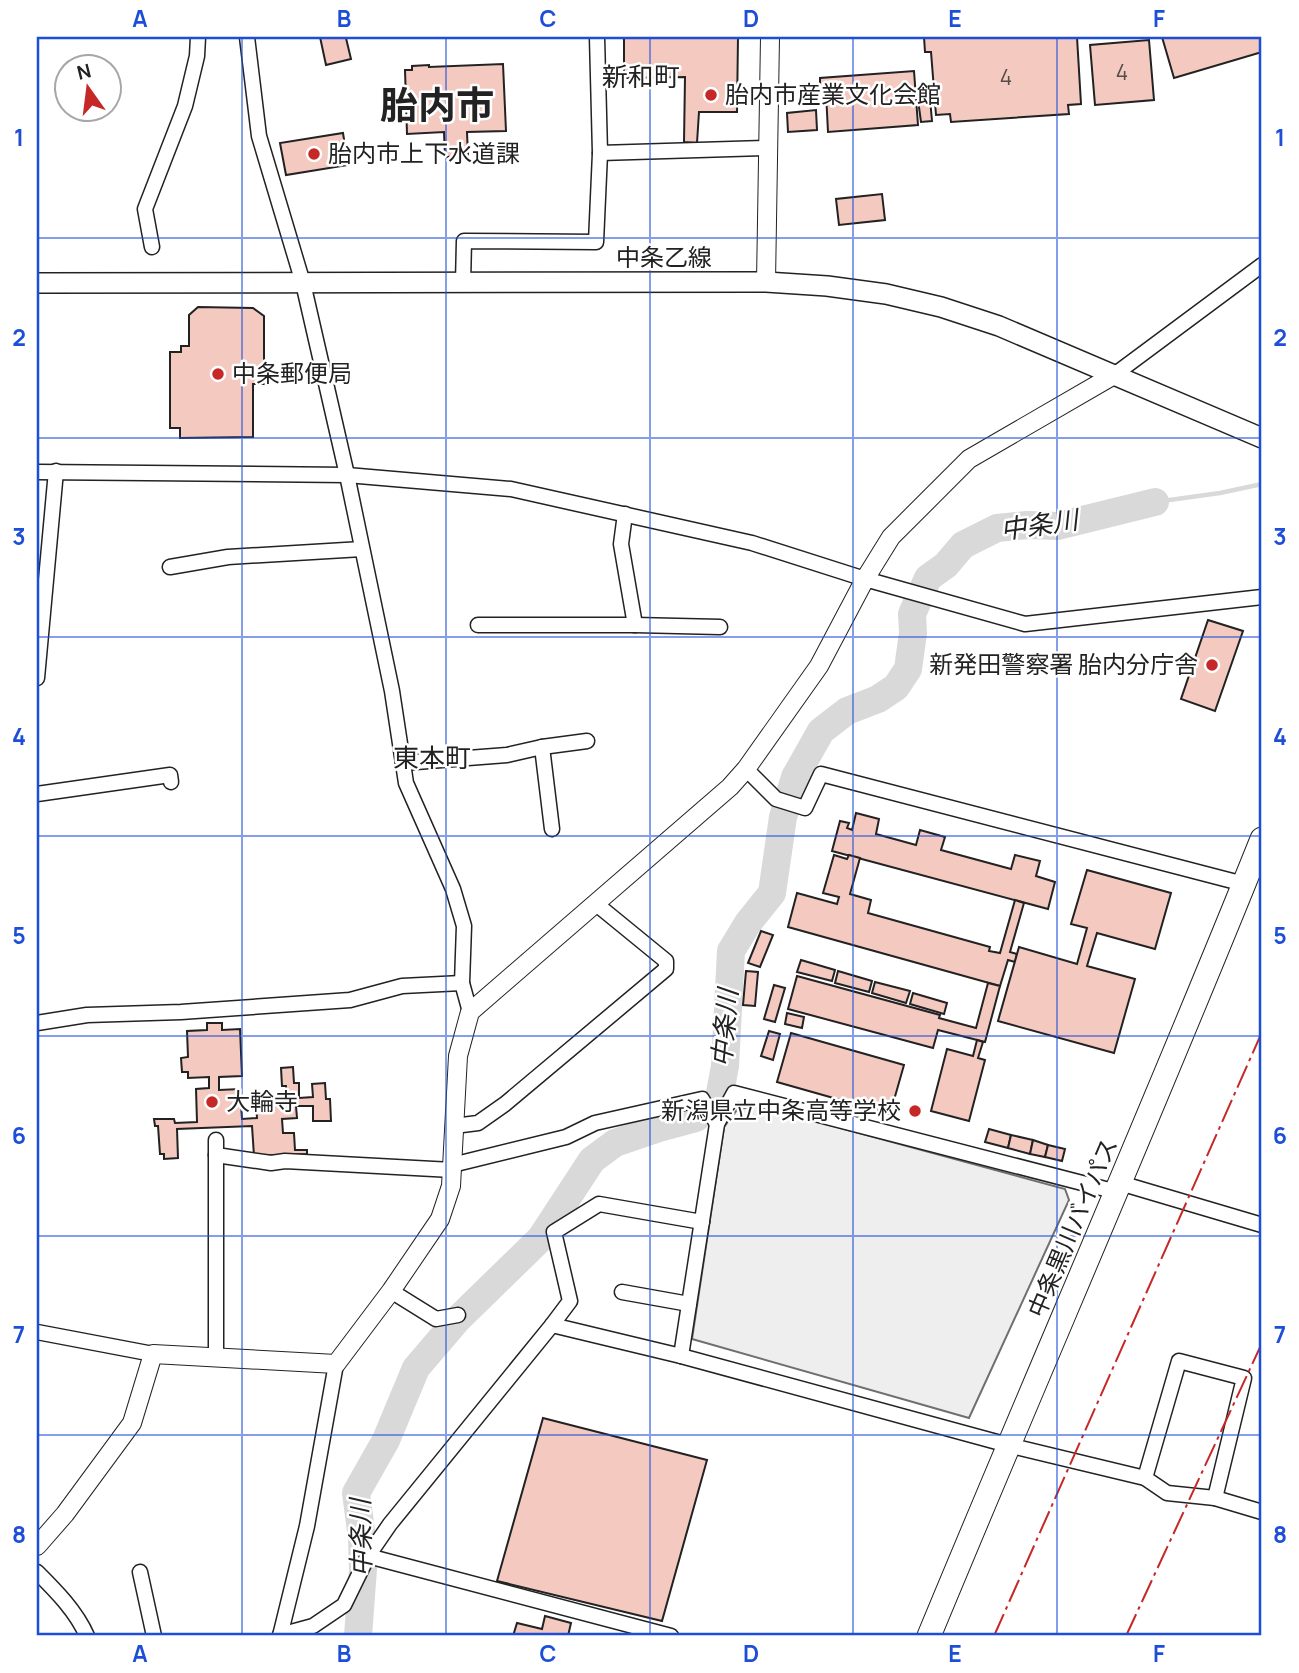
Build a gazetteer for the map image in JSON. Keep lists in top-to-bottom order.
{
  "streets": {
    "highway": ["中条黒川バイパス"],
    "main road": ["中条乙線"]
  },
  "districts": ["新和町", "胎内市", "東本町"],
  "water": ["中条川"],
  "places": [
    "胎内市産業文化会館",
    "胎内市上下水道課",
    "中条郵便局",
    "新発田警察署 胎内分庁舎",
    "大輪寺",
    "新潟県立中条高等学校"
  ],
  "house_numbers": ["4", "4"],
  "north": "top",
  "grid": {
    "columns": [
      "A",
      "B",
      "C",
      "D",
      "E",
      "F"
    ],
    "rows": [
      "1",
      "2",
      "3",
      "4",
      "5",
      "6",
      "7",
      "8"
    ]
  }
}
